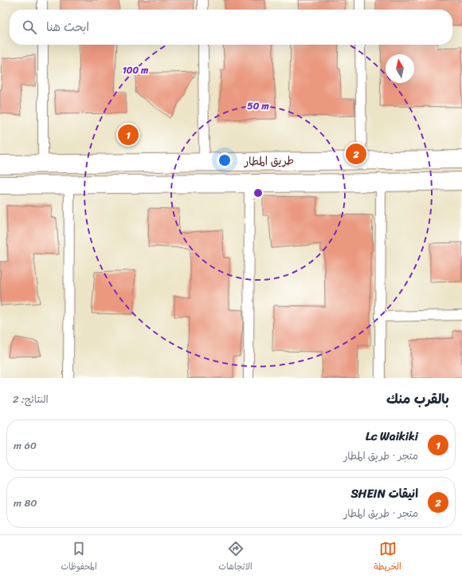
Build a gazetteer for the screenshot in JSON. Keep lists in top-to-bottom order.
{
  "streets": {
    "highway": ["طريق المطار"]
  },
  "north": "top",
  "page": {
    "search": "ابحث هنا",
    "pins": ["1", "2"],
    "heading": ["بالقرب منك", "النتائج: 2"],
    "list": [
      {
        "mark": "1",
        "name": "Lc Waikiki",
        "note": "متجر · طريق المطار",
        "value": "60 m"
      },
      {
        "mark": "2",
        "name": "انيقات SHEIN",
        "note": "متجر · طريق المطار",
        "value": "80 m"
      }
    ],
    "nav": ["الخريطة", "الاتجاهات", "المحفوظات"]
  },
  "rings": ["100 m", "50 m"]
}
